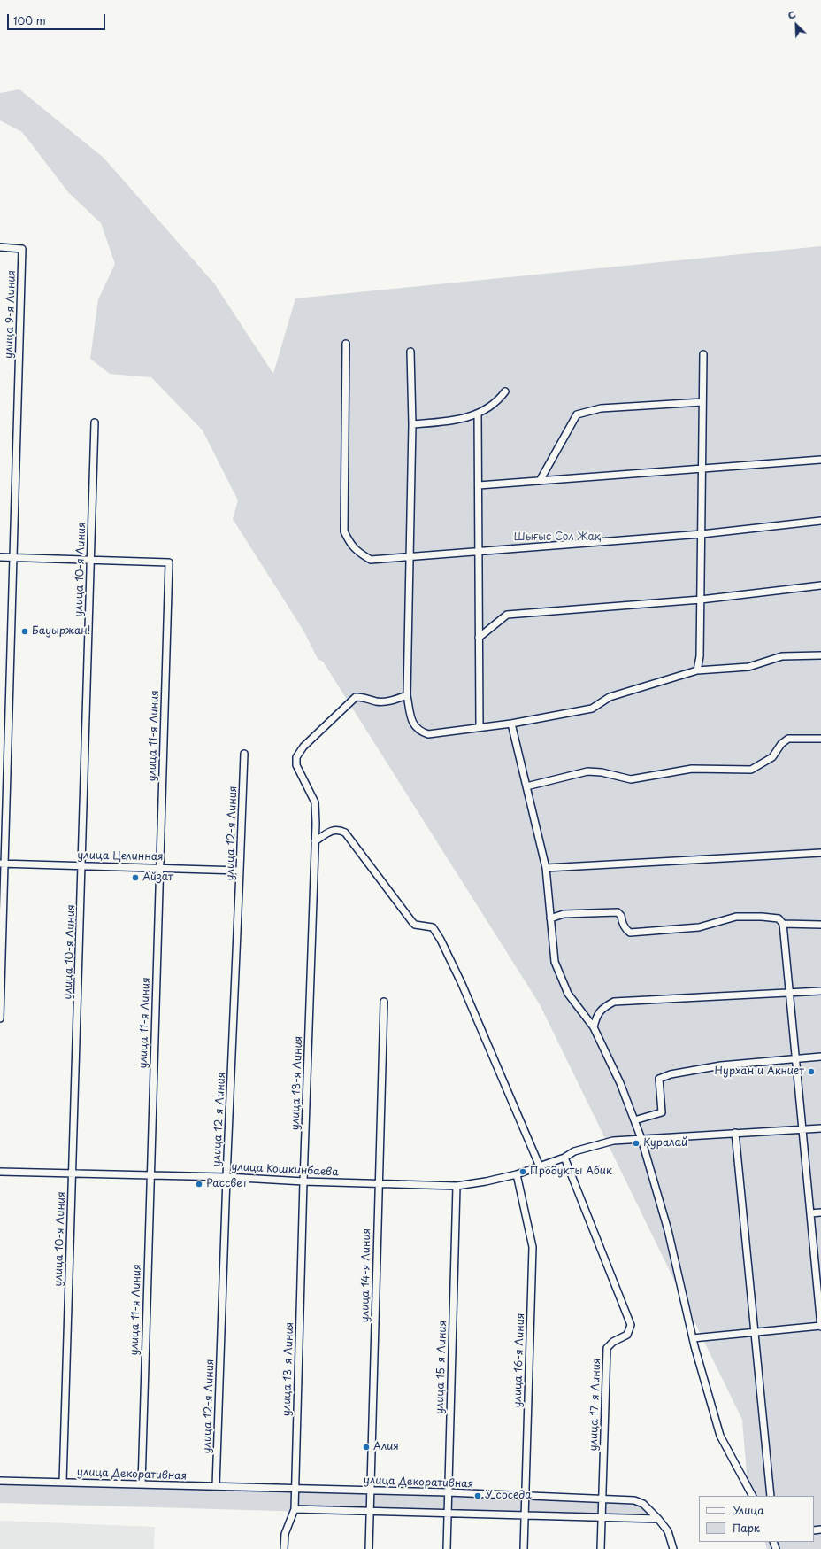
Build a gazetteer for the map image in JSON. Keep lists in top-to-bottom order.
{
  "streets": {
    "street": [
      "улица 9-я Линия",
      "улица 10-я Линия",
      "улица 11-я Линия",
      "улица 12-я Линия",
      "улица Целинная",
      "улица 13-я Линия",
      "улица Кошкинбаева",
      "улица 14-я Линия",
      "улица 16-я Линия",
      "улица 15-я Линия",
      "улица 17-я Линия",
      "улица Декоративная"
    ]
  },
  "crossings": [
    ["улица 9-я Линия", "улица Целинная"],
    ["улица 10-я Линия", "улица 11-я Линия"],
    ["улица 10-я Линия", "улица Целинная"],
    ["улица 10-я Линия", "улица Кошкинбаева"],
    ["улица 10-я Линия", "улица Декоративная"],
    ["улица 11-я Линия", "улица Целинная"],
    ["улица 11-я Линия", "улица Кошкинбаева"],
    ["улица 11-я Линия", "улица Декоративная"],
    ["улица 12-я Линия", "улица Целинная"],
    ["улица 12-я Линия", "улица Кошкинбаева"],
    ["улица 12-я Линия", "улица Декоративная"],
    ["улица 13-я Линия", "улица Кошкинбаева"],
    ["улица 13-я Линия", "улица Декоративная"],
    ["улица Кошкинбаева", "улица 14-я Линия"],
    ["улица Кошкинбаева", "улица 16-я Линия"],
    ["улица Кошкинбаева", "улица 15-я Линия"],
    ["улица Кошкинбаева", "улица 17-я Линия"],
    ["улица 14-я Линия", "улица Декоративная"],
    ["улица 16-я Линия", "улица Декоративная"],
    ["улица 15-я Линия", "улица Декоративная"],
    ["улица 17-я Линия", "улица Декоративная"]
  ],
  "parks": ["Шығыс Сол Жақ"],
  "places": [
    "Бауыржан!",
    "Айзат",
    "Нурхан и Акниет",
    "Куралай",
    "Продукты Абик",
    "Рассвет",
    "Алия",
    "У соседа"
  ],
  "legend": ["Улица", "Парк"],
  "scale_bar": "100 m",
  "north": "top left"
}
